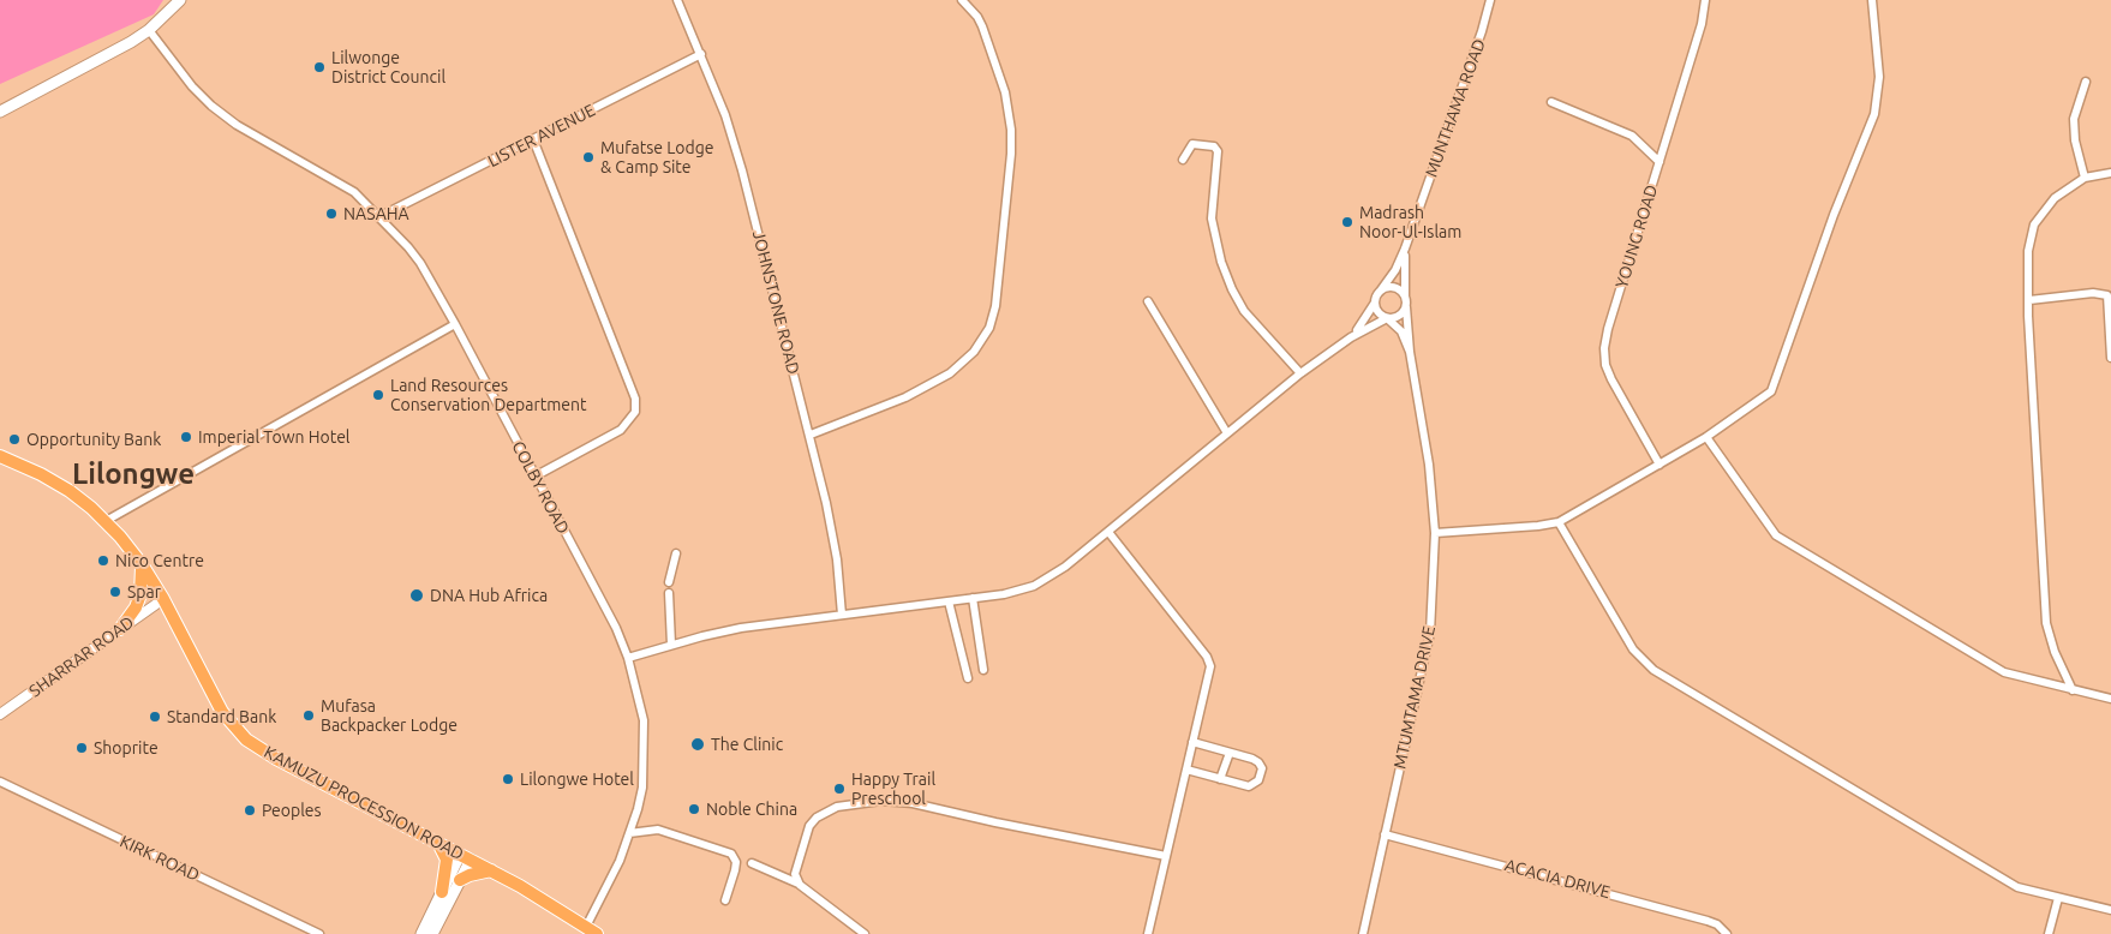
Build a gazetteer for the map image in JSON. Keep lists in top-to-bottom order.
{
  "streets": {
    "highway": ["KAMUZU PROCESSION ROAD"],
    "street": [
      "MUNTHAMA ROAD",
      "LISTER AVENUE",
      "YOUNG ROAD",
      "JOHNSTONE ROAD",
      "COLBY ROAD",
      "SHARRAR ROAD",
      "MTUMTAMA DRIVE",
      "KIRK ROAD",
      "ACACIA DRIVE"
    ]
  },
  "crossings": [
    ["LISTER AVENUE", "JOHNSTONE ROAD"],
    ["LISTER AVENUE", "COLBY ROAD"],
    ["COLBY ROAD", "KAMUZU PROCESSION ROAD"],
    ["SHARRAR ROAD", "KAMUZU PROCESSION ROAD"],
    ["MTUMTAMA DRIVE", "ACACIA DRIVE"]
  ],
  "districts": ["Lilongwe"],
  "places": [
    "Lilwonge District Council",
    "Mufatse Lodge & Camp Site",
    "NASAHA",
    "Madrash Noor-Ul-Islam",
    "Land Resources Conservation Department",
    "Imperial Town Hotel",
    "Opportunity Bank",
    "Nico Centre",
    "Spar",
    "DNA Hub Africa",
    "Mufasa Backpacker Lodge",
    "Standard Bank",
    "The Clinic",
    "Shoprite",
    "Lilongwe Hotel",
    "Happy Trail Preschool",
    "Noble China",
    "Peoples"
  ]
}
